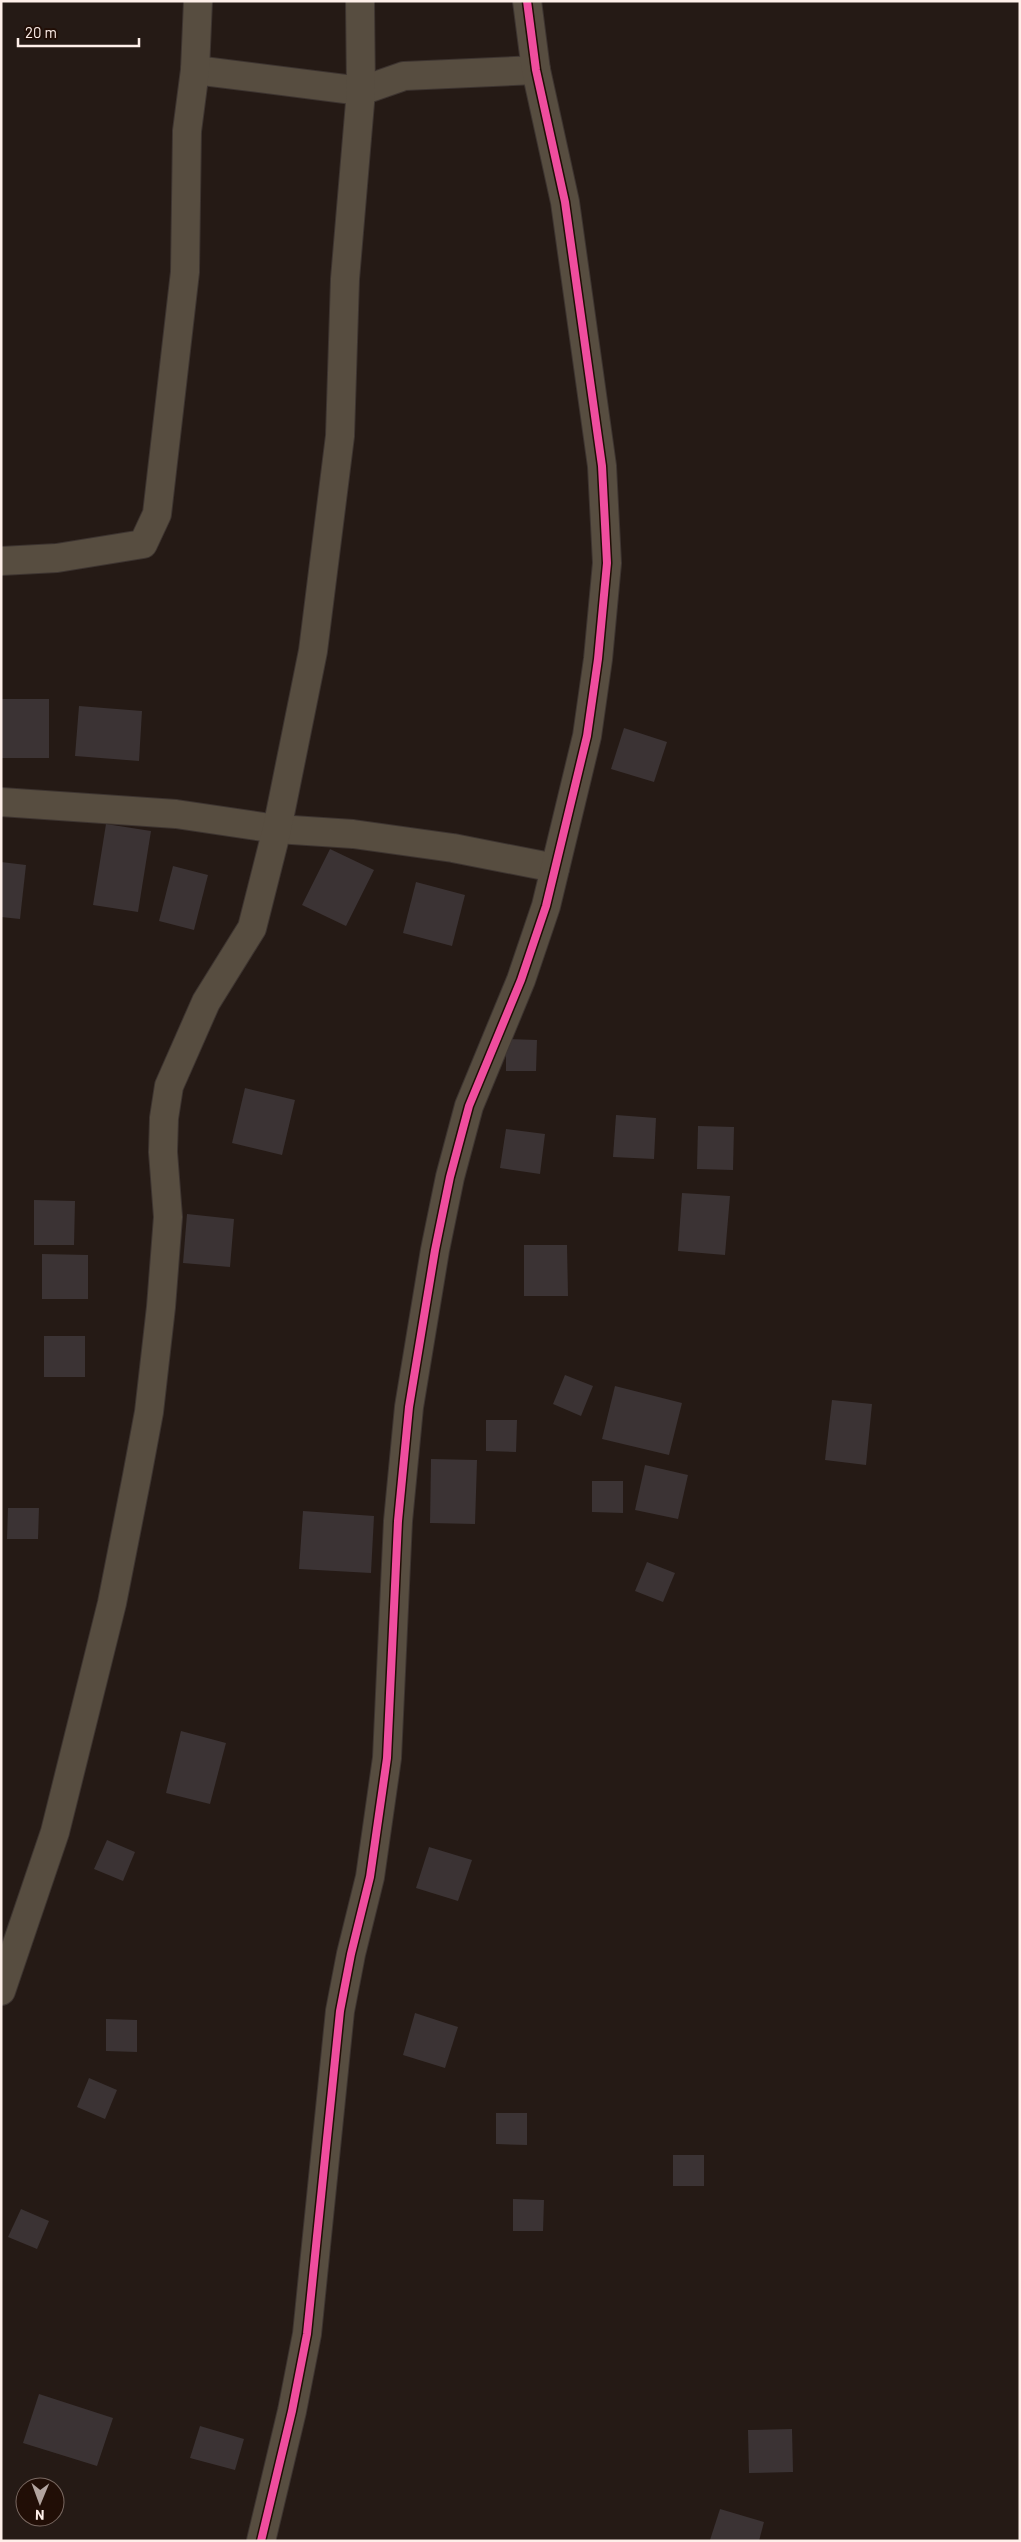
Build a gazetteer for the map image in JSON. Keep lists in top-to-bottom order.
{
  "scale_bar": "20 m",
  "north": "bottom"
}
